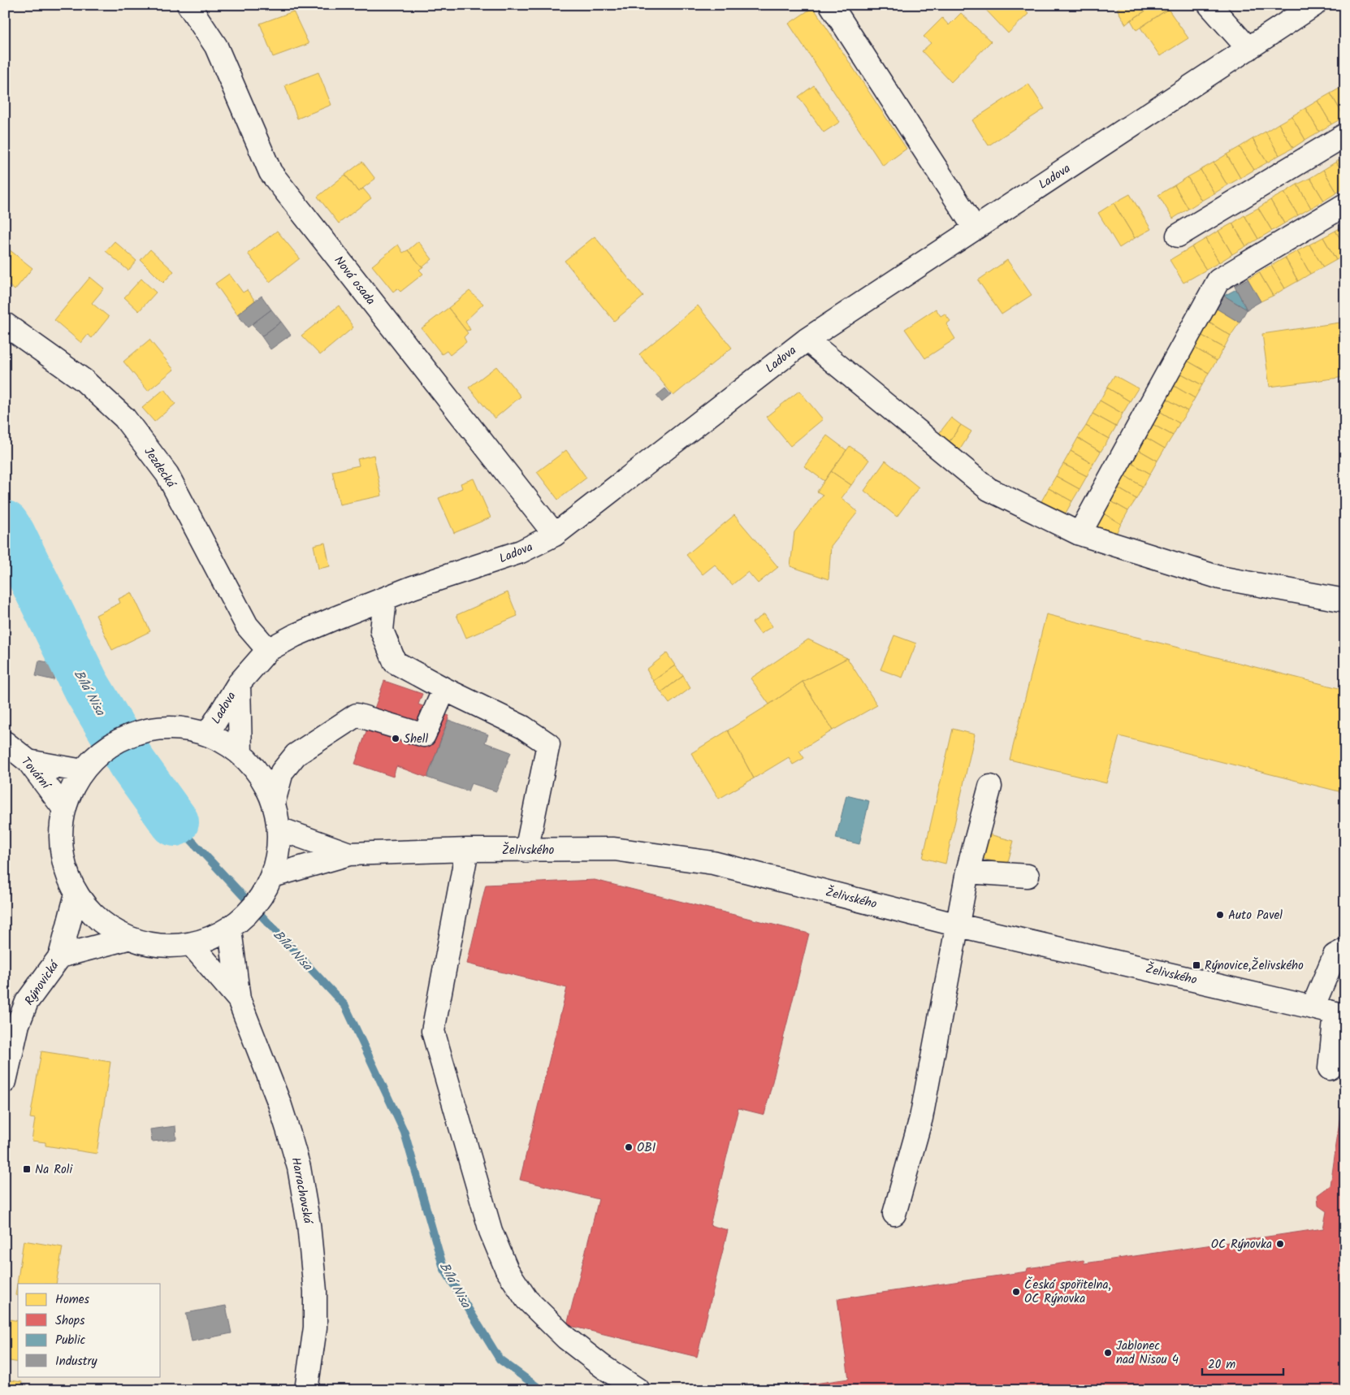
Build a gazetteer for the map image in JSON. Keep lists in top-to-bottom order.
{
  "streets": {
    "street": [
      "Ladova",
      "Nová osada",
      "Jezdecká",
      "Tovární",
      "Želivského",
      "Rýnovická",
      "Harrachovská"
    ]
  },
  "crossings": [
    ["Ladova", "Nová osada"],
    ["Ladova", "Jezdecká"]
  ],
  "water": ["Bílá Nisa"],
  "places": {
    "other": [
      "Shell",
      "Auto Pavel",
      "OBI",
      "OC Rýnovka",
      "Česká spořitelna, OC Rýnovka",
      "Jablonec nad Nisou 4"
    ],
    "transit": ["Rýnovice,Želivského", "Na Roli"]
  },
  "legend": [
    "Homes",
    "Shops",
    "Public",
    "Industry"
  ],
  "scale_bar": "20 m"
}
